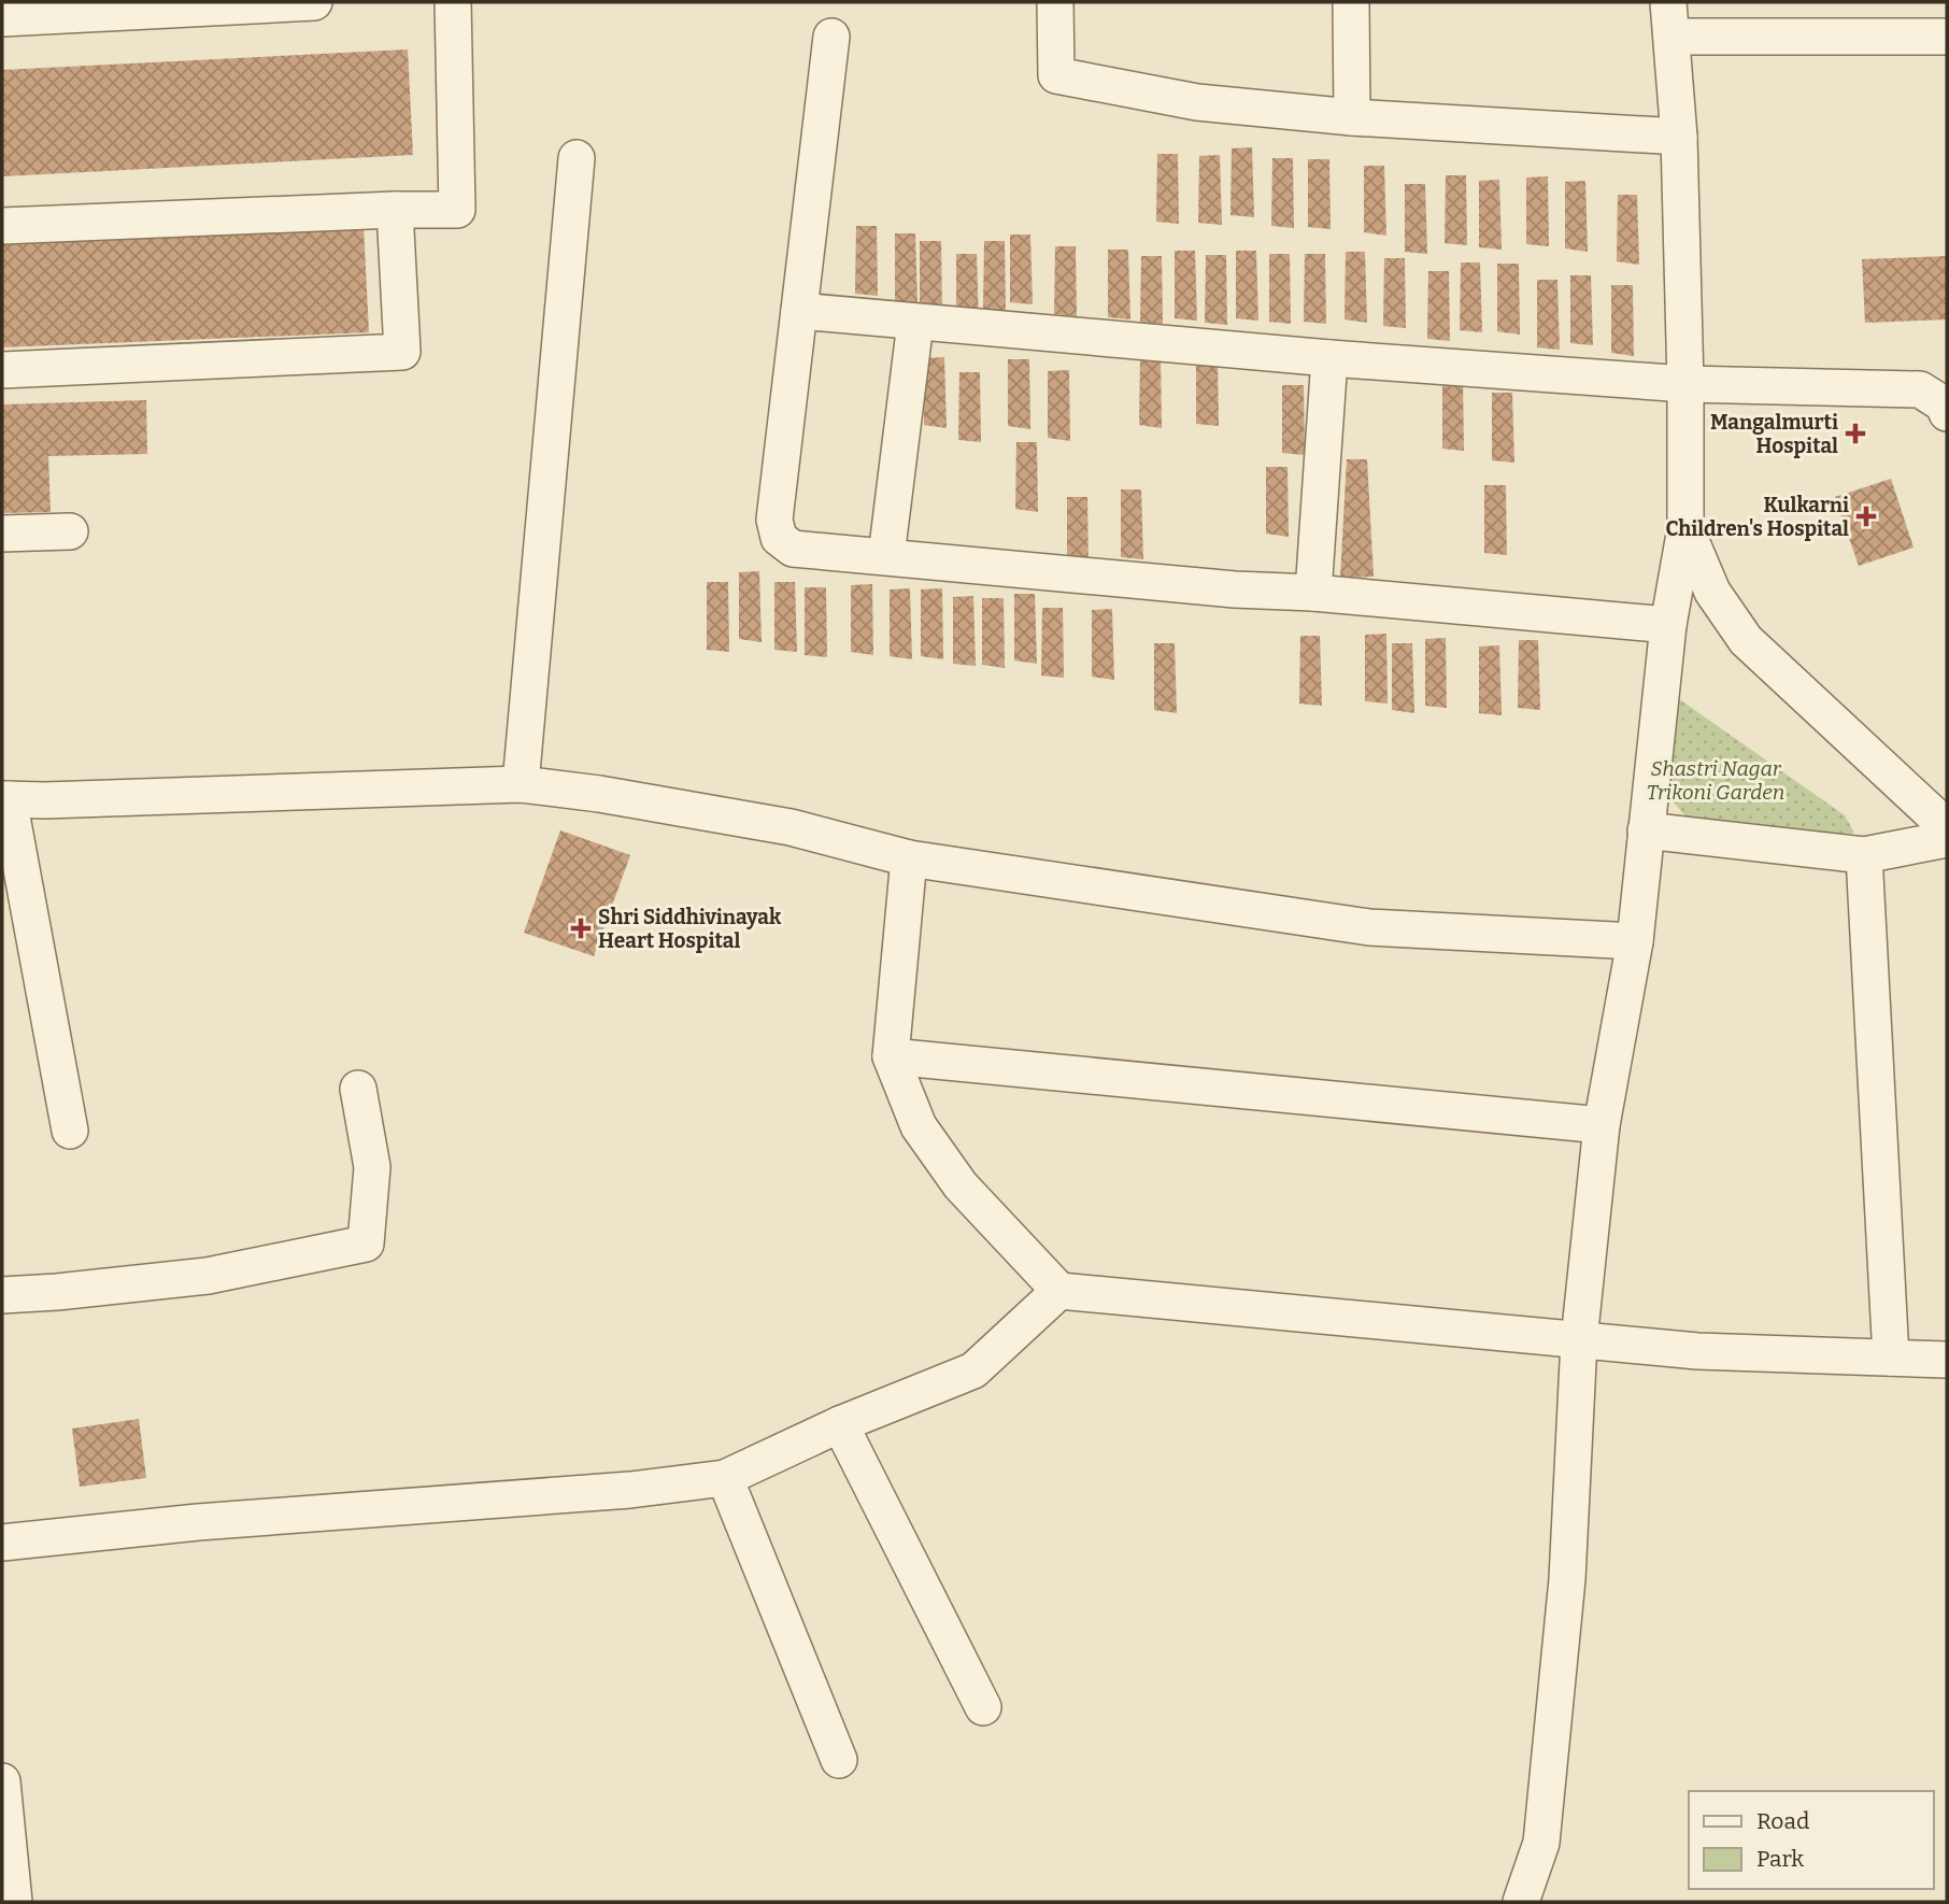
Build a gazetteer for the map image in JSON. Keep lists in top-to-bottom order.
{
  "parks": ["Shastri Nagar Trikoni Garden"],
  "places": {
    "health": ["Mangalmurti Hospital", "Kulkarni Children's Hospital", "Shri Siddhivinayak Heart Hospital"]
  },
  "legend": ["Road", "Park"]
}
